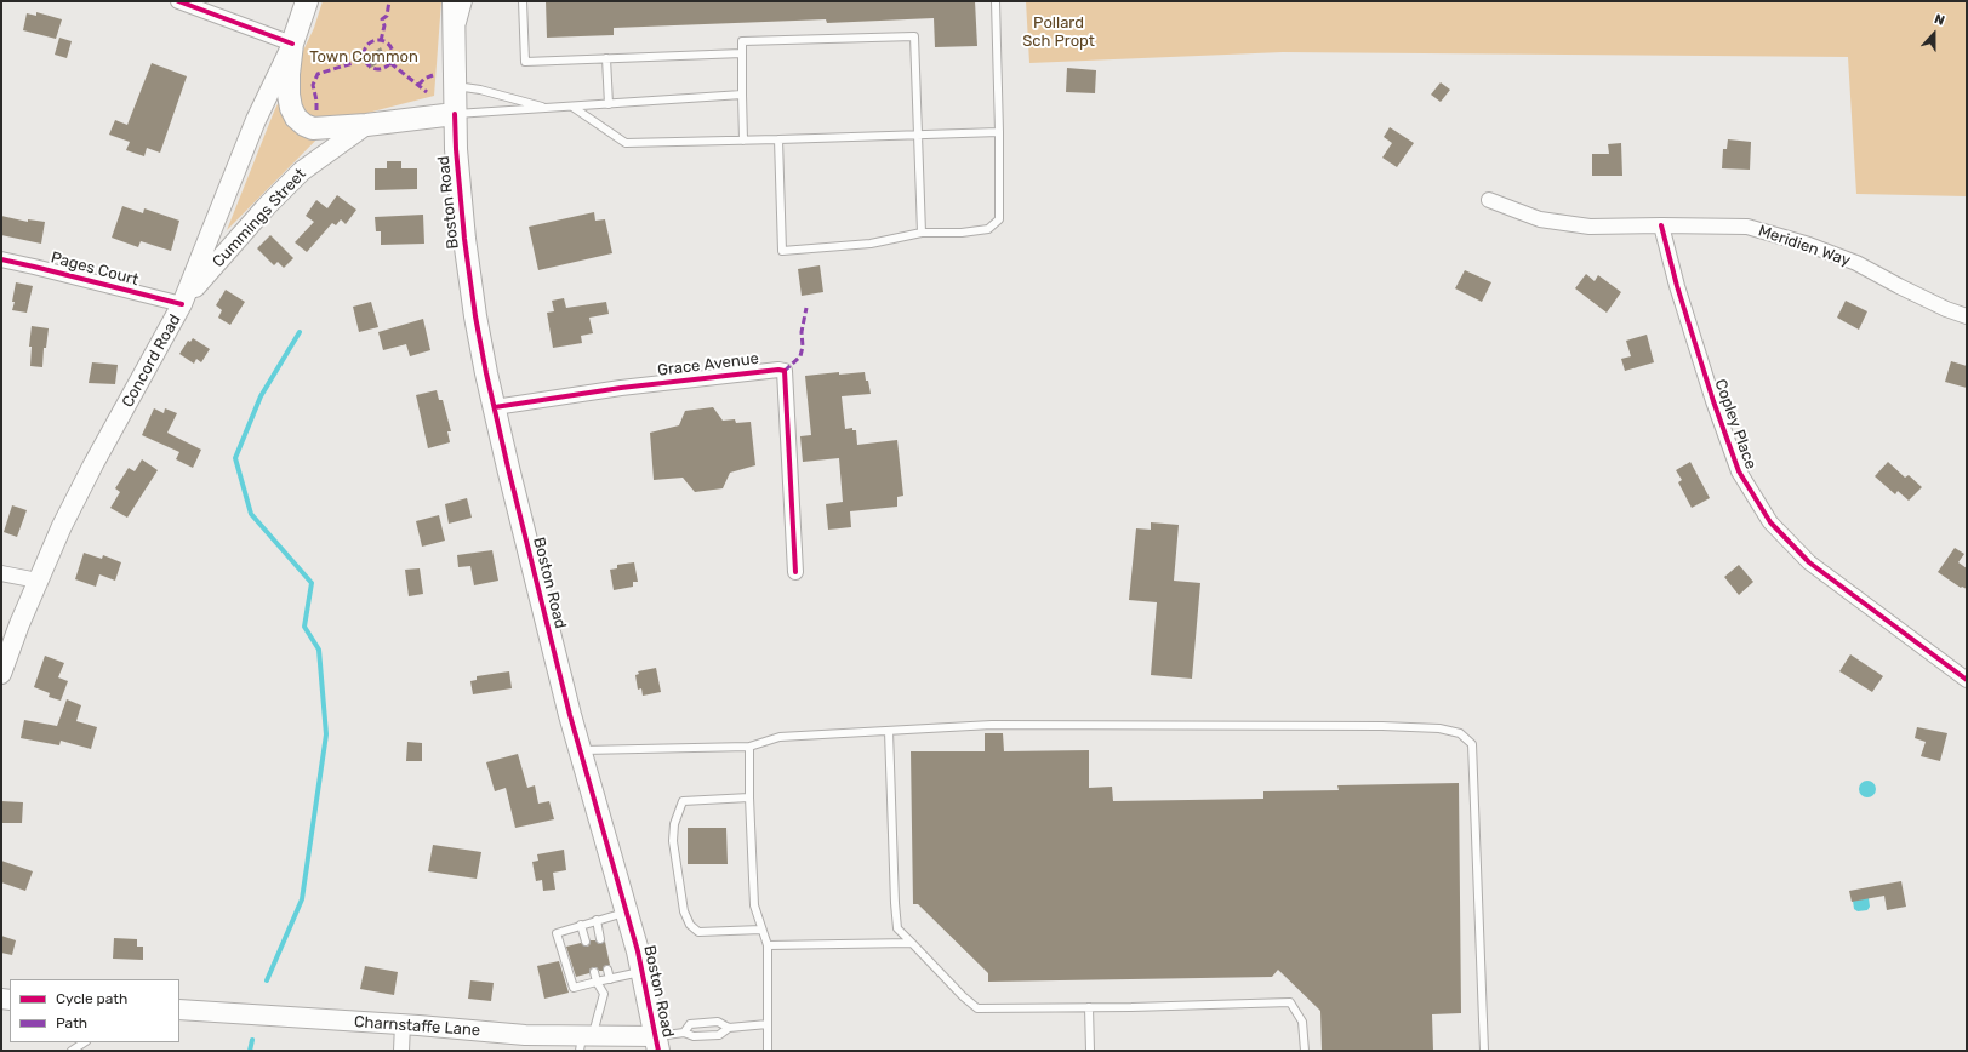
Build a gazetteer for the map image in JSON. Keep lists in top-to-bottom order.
{
  "streets": {
    "main road": [
      "Boston Road",
      "Cummings Street",
      "Concord Road",
      "Charnstaffe Lane"
    ],
    "street": [
      "Meridien Way",
      "Pages Court",
      "Grace Avenue",
      "Copley Place"
    ]
  },
  "crossings": [
    ["Boston Road", "Cummings Street"],
    ["Boston Road", "Grace Avenue"],
    ["Boston Road", "Charnstaffe Lane"],
    ["Cummings Street", "Pages Court"],
    ["Cummings Street", "Concord Road"],
    ["Meridien Way", "Copley Place"],
    ["Pages Court", "Concord Road"]
  ],
  "parks": ["Pollard Sch Propt", "Town Common"],
  "legend": ["Cycle path", "Path"],
  "north": "top"
}
